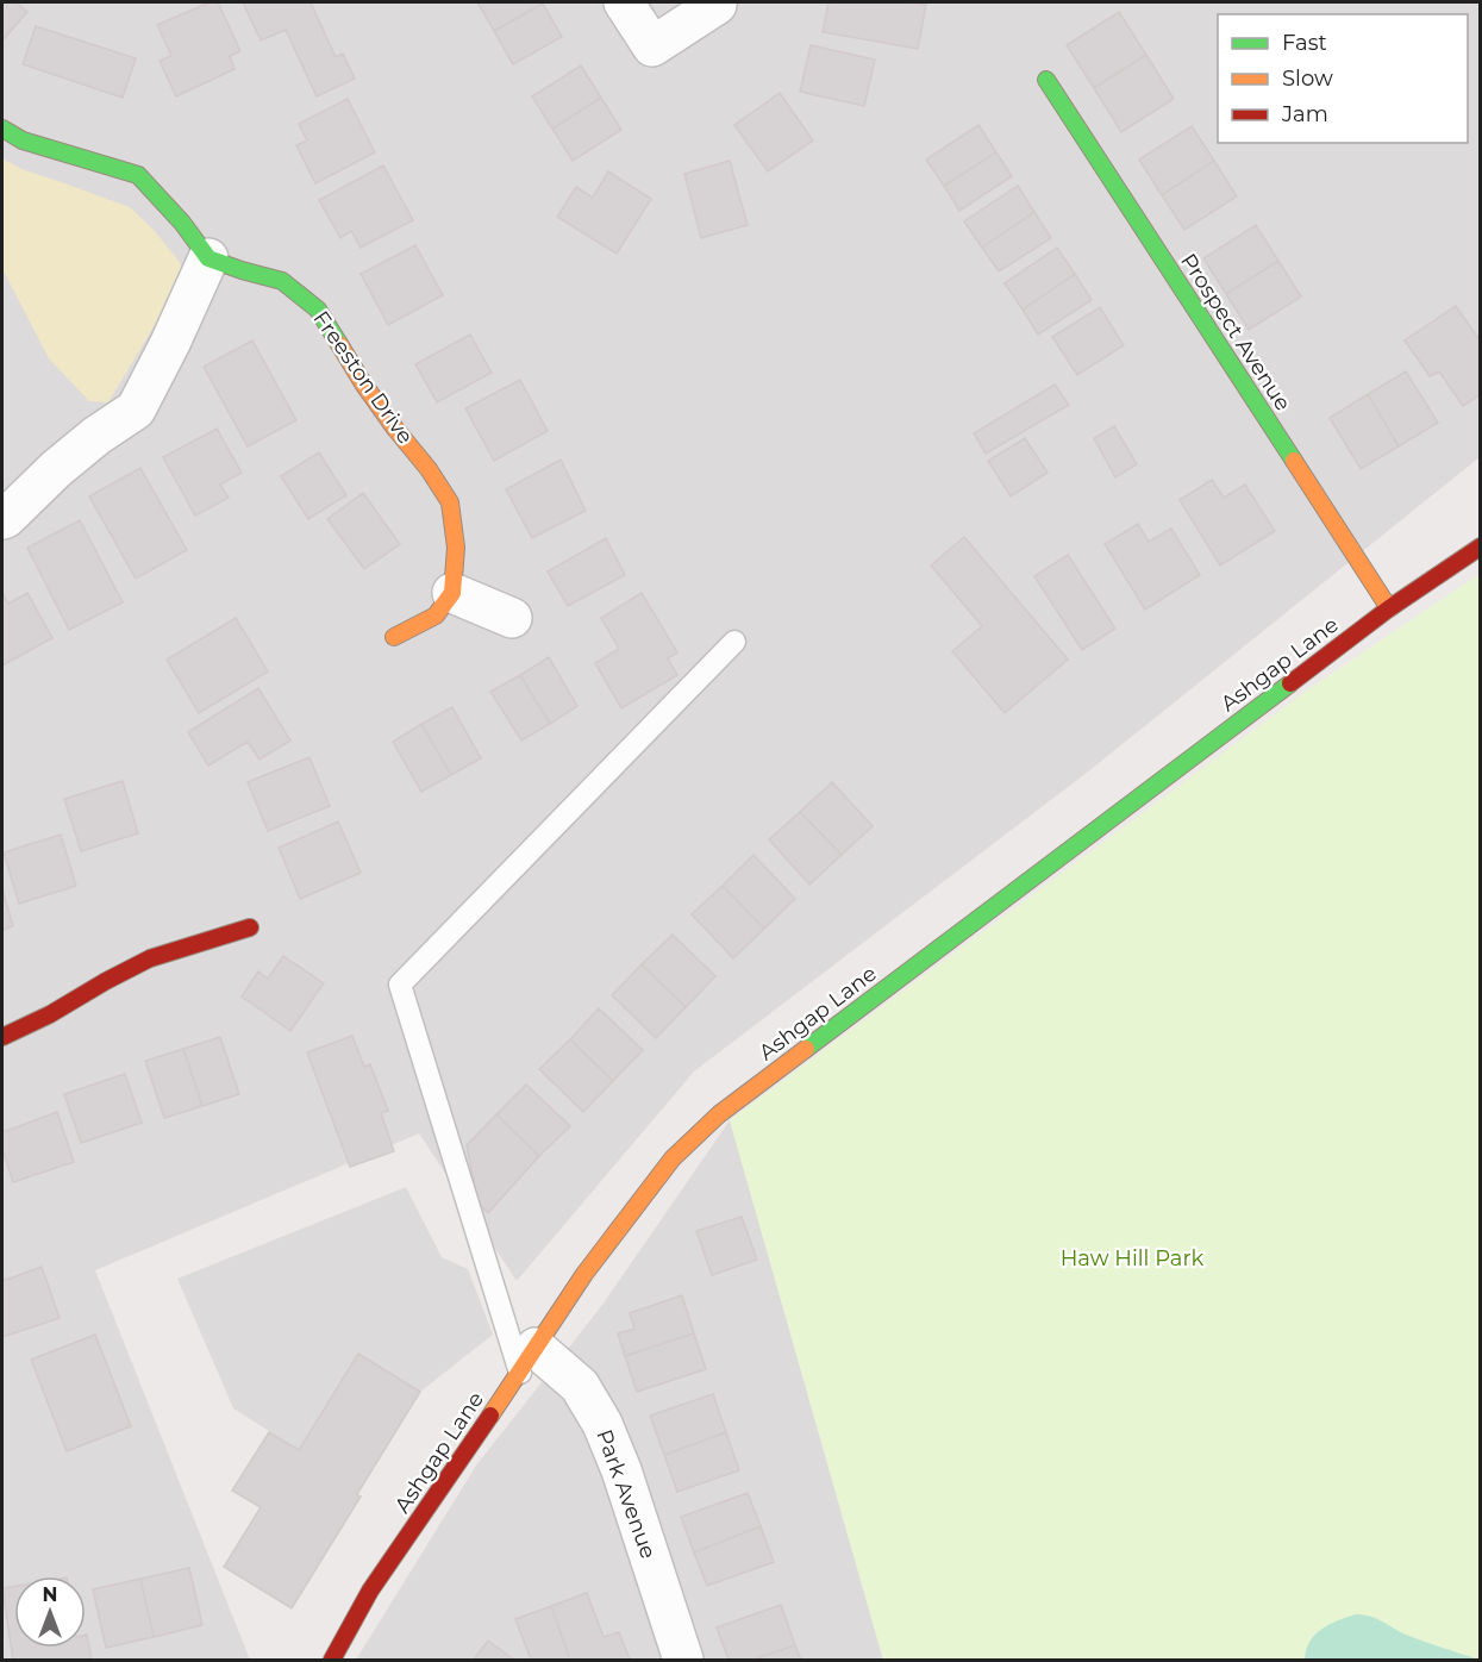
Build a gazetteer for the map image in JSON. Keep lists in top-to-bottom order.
{
  "streets": {
    "street": [
      "Prospect Avenue",
      "Freeston Drive",
      "Ashgap Lane",
      "Park Avenue"
    ]
  },
  "crossings": [
    ["Prospect Avenue", "Ashgap Lane"],
    ["Ashgap Lane", "Park Avenue"]
  ],
  "parks": ["Haw Hill Park"],
  "legend": ["Fast", "Slow", "Jam"],
  "north": "top"
}
